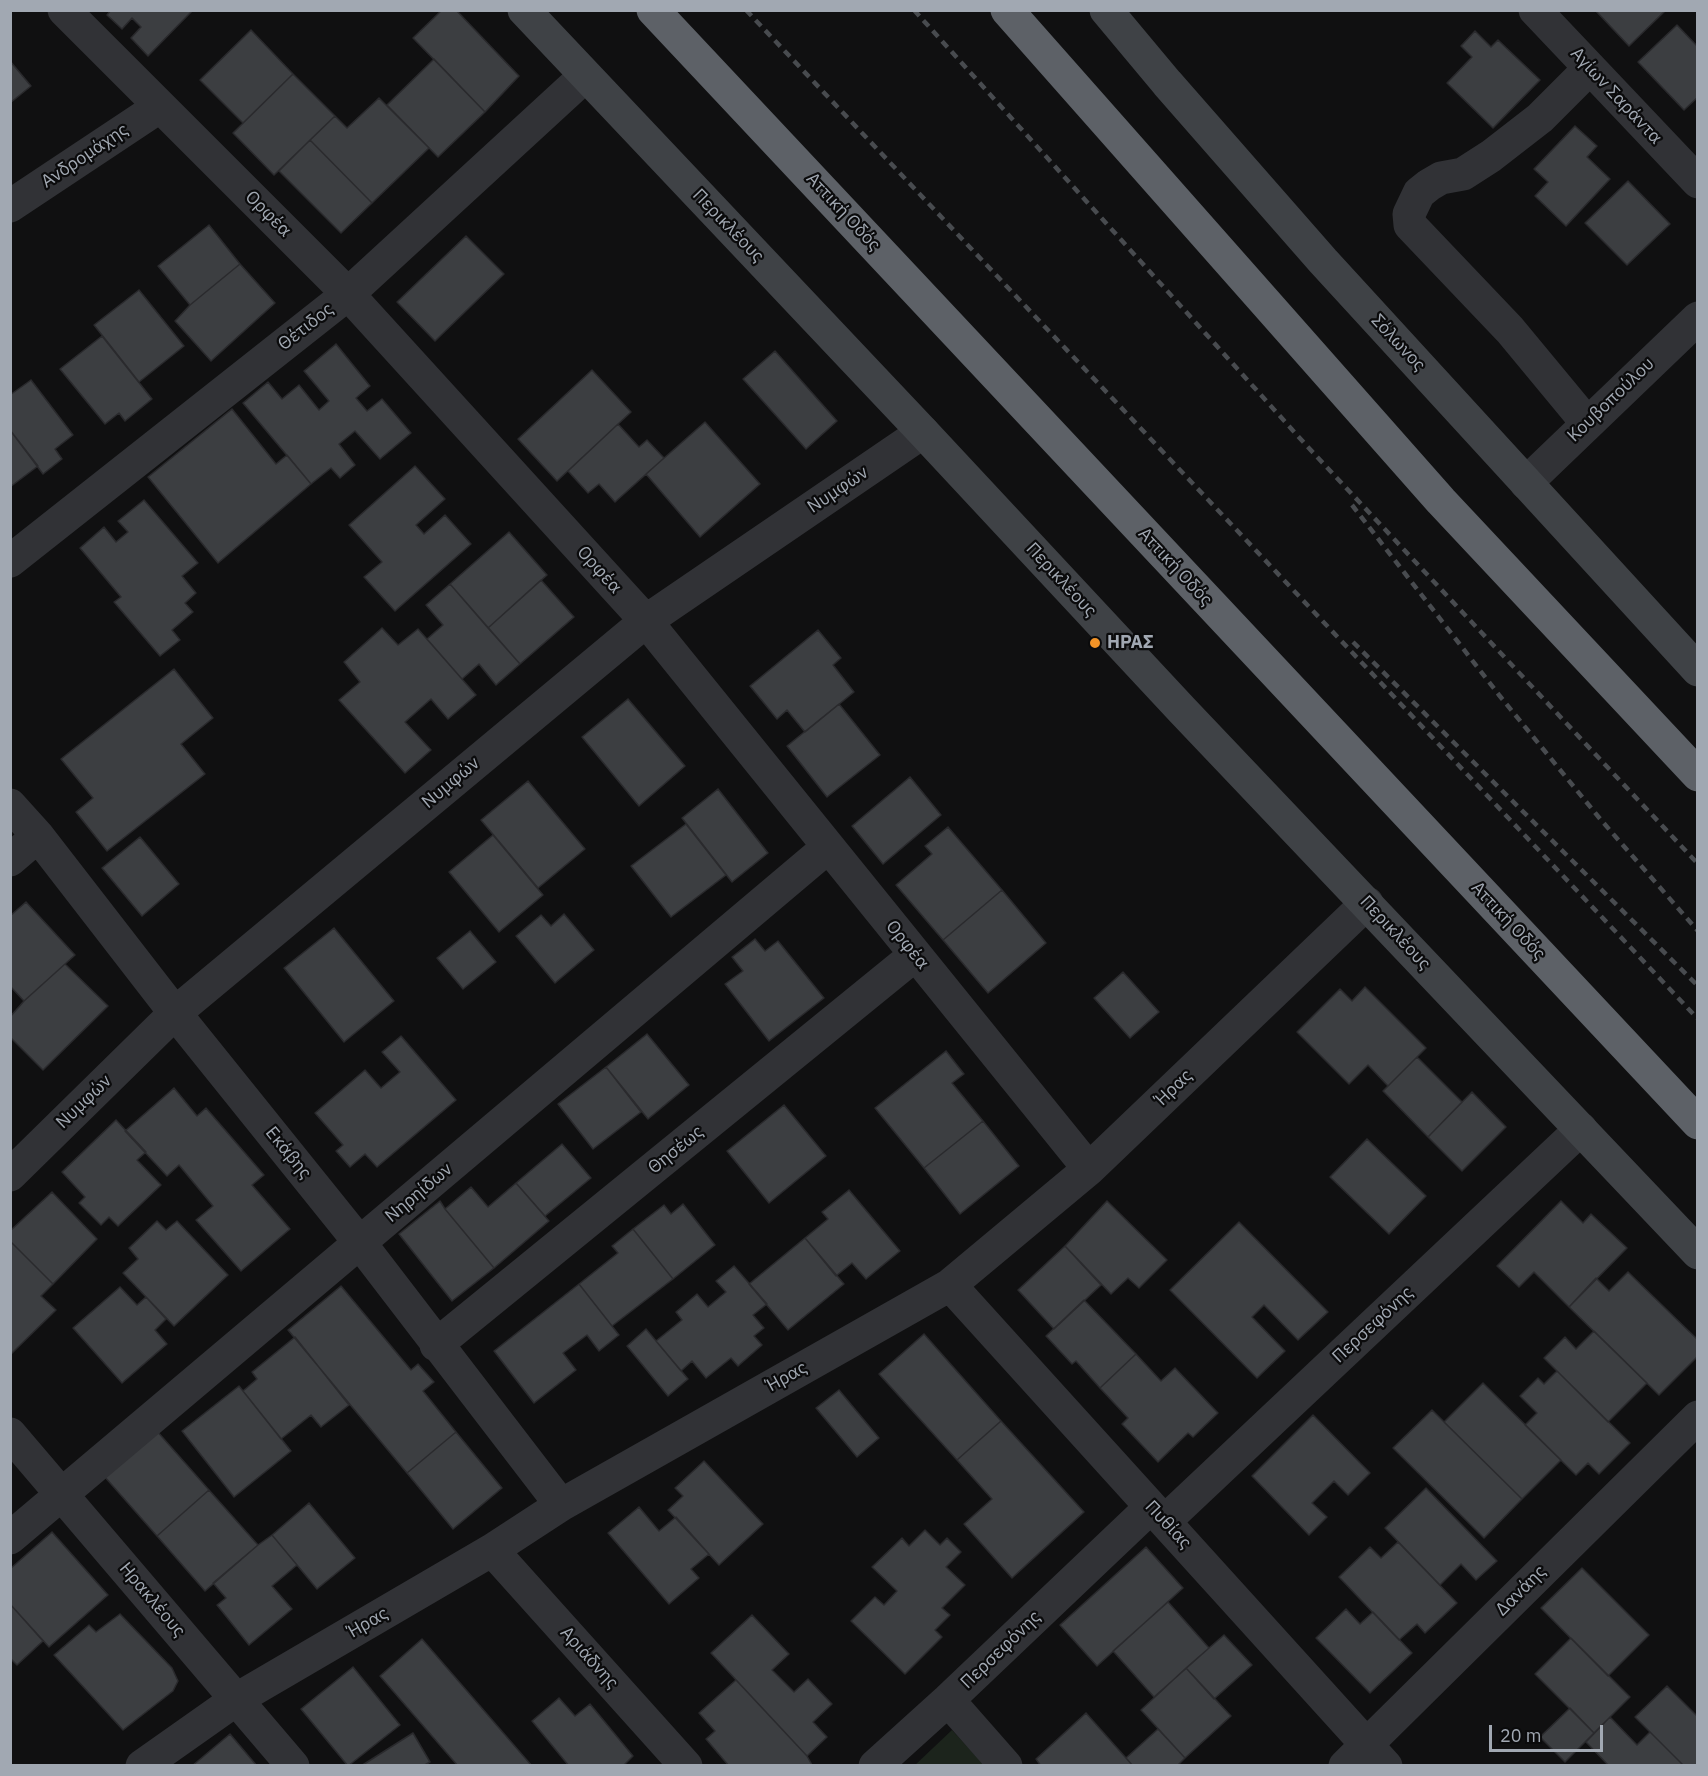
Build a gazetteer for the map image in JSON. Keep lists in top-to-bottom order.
{
  "streets": {
    "highway": ["Αττική Οδός"],
    "street": [
      "Αγίων Σαράντα",
      "Ανδρομάχης",
      "Ορφέα",
      "Περικλέους",
      "Θέτιδος",
      "Σόλωνος",
      "Κουβοπούλου",
      "Νυμφών",
      "Ήρας",
      "Θησέως",
      "Εκάβης",
      "Νηρηίδων",
      "Περσεφόνης",
      "Πυθίας",
      "Δανάης",
      "Ηρακλέους",
      "Αριάδνης"
    ]
  },
  "crossings": [
    ["Ανδρομάχης", "Ορφέα"],
    ["Ορφέα", "Θέτιδος"],
    ["Ορφέα", "Νυμφών"],
    ["Ορφέα", "Ήρας"],
    ["Ορφέα", "Θησέως"],
    ["Ορφέα", "Νηρηίδων"],
    ["Περικλέους", "Θέτιδος"],
    ["Περικλέους", "Νυμφών"],
    ["Περικλέους", "Ήρας"],
    ["Περικλέους", "Περσεφόνης"],
    ["Σόλωνος", "Κουβοπούλου"],
    ["Νυμφών", "Εκάβης"],
    ["Ήρας", "Εκάβης"],
    ["Ήρας", "Πυθίας"],
    ["Ήρας", "Ηρακλέους"],
    ["Ήρας", "Αριάδνης"],
    ["Θησέως", "Εκάβης"],
    ["Εκάβης", "Νηρηίδων"],
    ["Νηρηίδων", "Ηρακλέους"],
    ["Περσεφόνης", "Πυθίας"],
    ["Πυθίας", "Δανάης"]
  ],
  "places": ["ΗΡΑΣ"],
  "scale_bar": "20 m"
}
